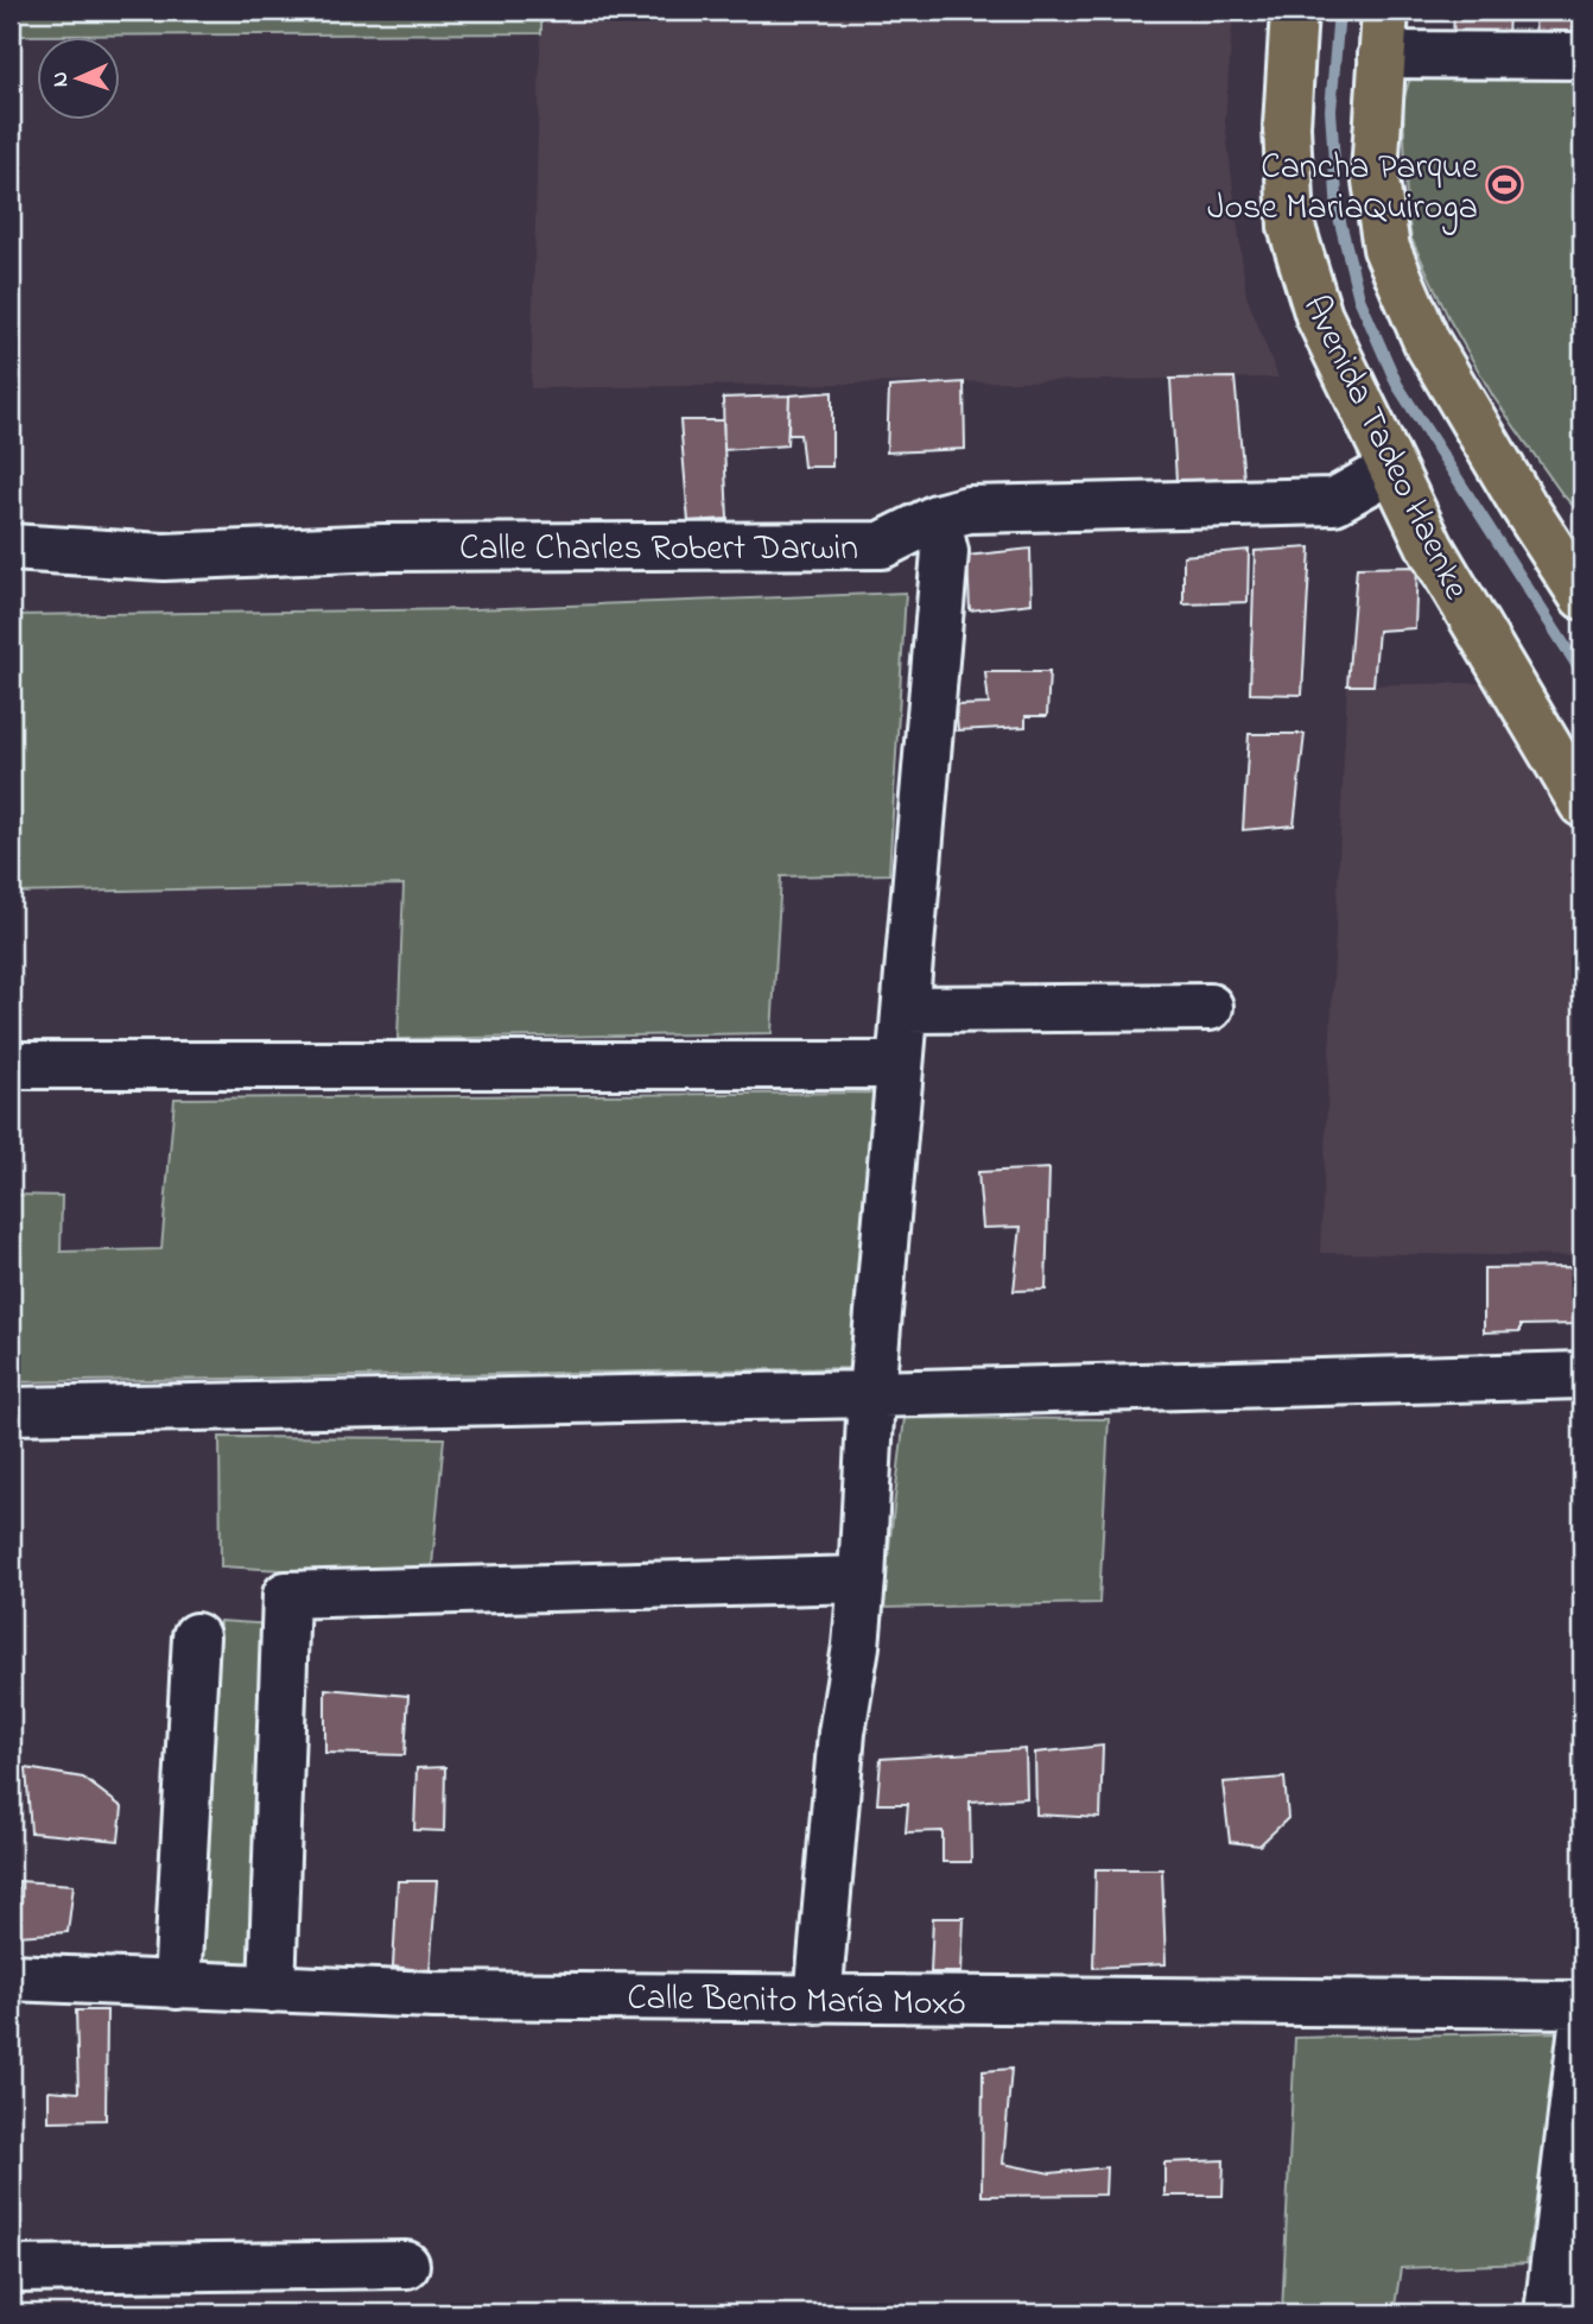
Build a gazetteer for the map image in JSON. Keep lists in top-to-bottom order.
{
  "streets": {
    "main road": ["Avenida Tadeo Haenke"],
    "street": ["Calle Charles Robert Darwin", "Calle Benito María Moxó"]
  },
  "crossings": [
    ["Avenida Tadeo Haenke", "Calle Charles Robert Darwin"]
  ],
  "places": {
    "sports": ["Cancha Parque Jose MariaQuiroga"]
  },
  "north": "left"
}
